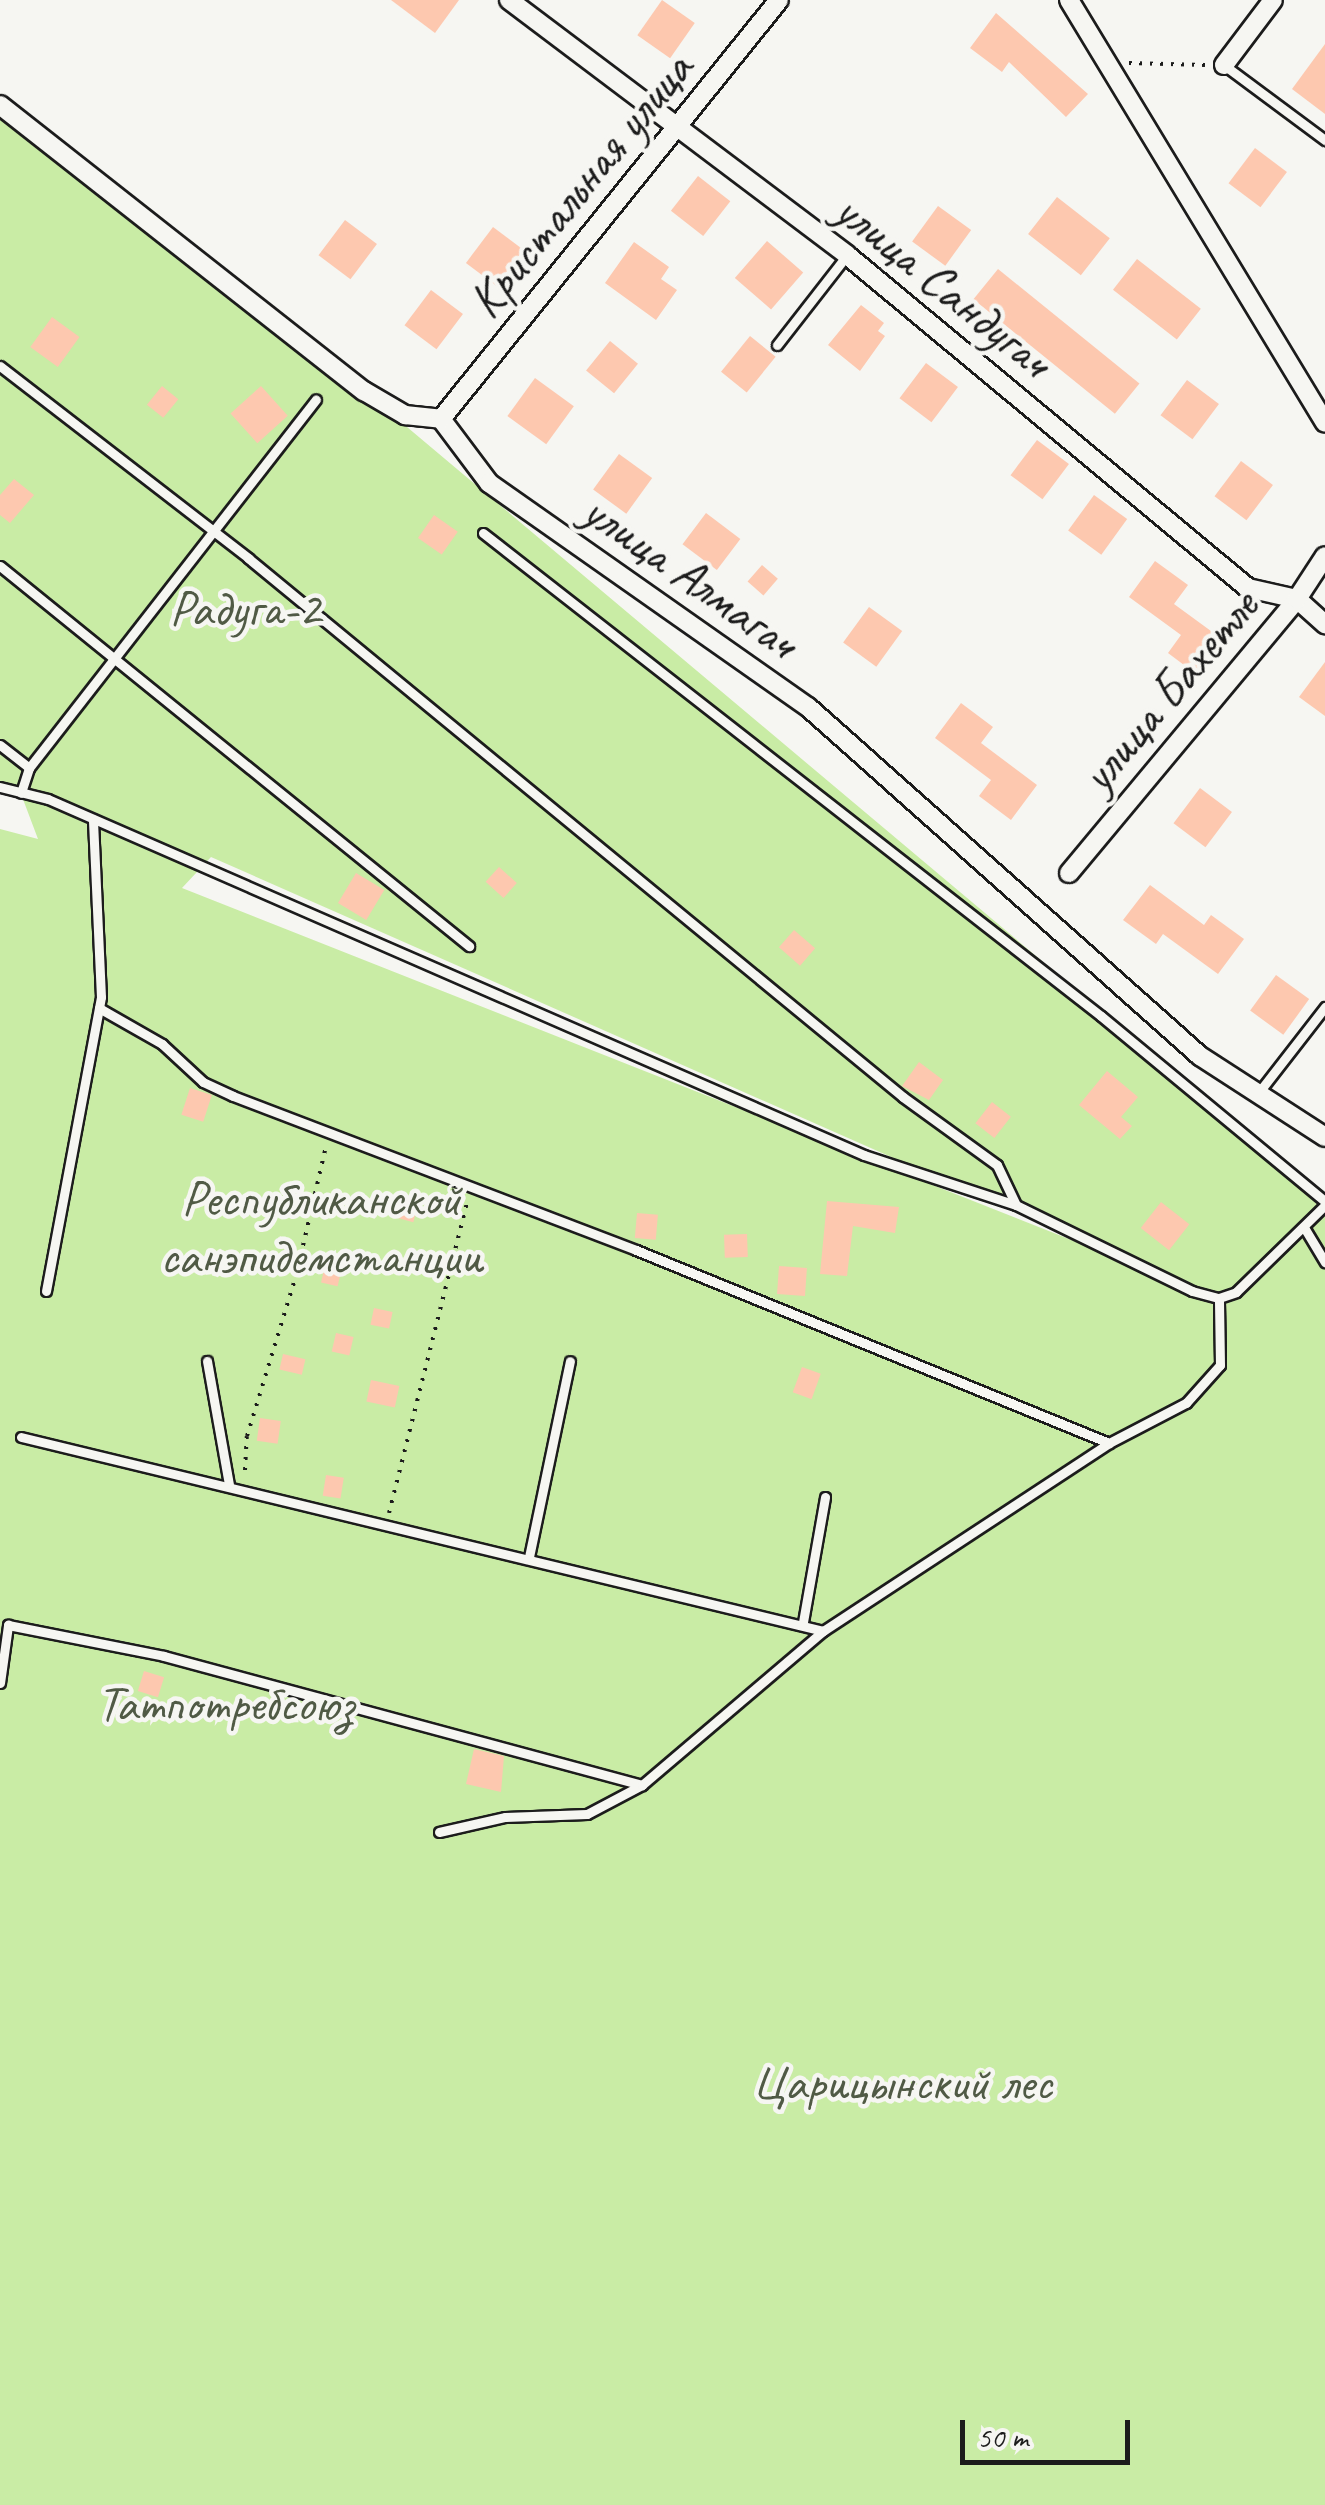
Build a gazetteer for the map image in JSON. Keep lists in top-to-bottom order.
{
  "streets": {
    "street": [
      "Кристальная улица",
      "улица Сандугач",
      "улица Алмагач",
      "улица Бахетле"
    ]
  },
  "crossings": [
    ["Кристальная улица", "улица Сандугач"],
    ["Кристальная улица", "улица Алмагач"],
    ["улица Сандугач", "улица Бахетле"]
  ],
  "parks": [
    "Радуга-2",
    "Республиканской санэпидемстанции",
    "Татпотребсоюз",
    "Царицынский лес"
  ],
  "scale_bar": "50 m"
}
